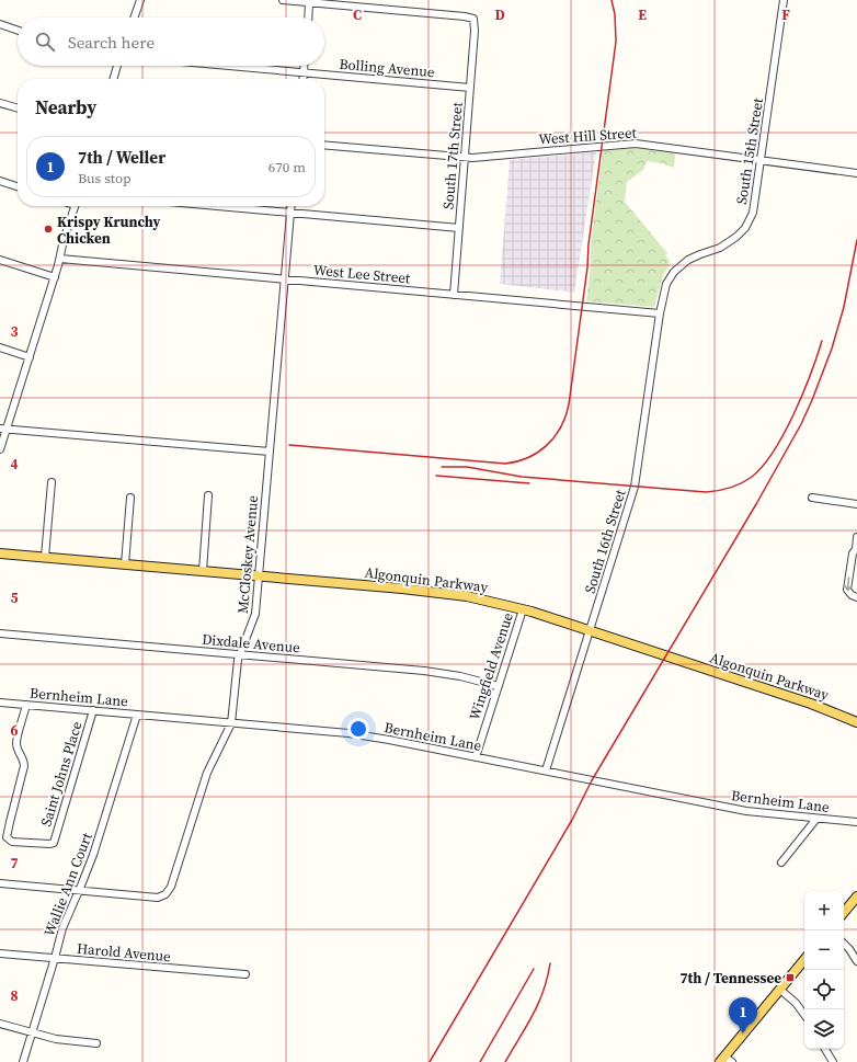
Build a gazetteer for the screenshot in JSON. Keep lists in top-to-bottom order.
{
  "streets": {
    "main road": ["Algonquin Parkway"],
    "street": [
      "Bolling Avenue",
      "West Hill Street",
      "South 15th Street",
      "South 17th Street",
      "West Lee Street",
      "South 16th Street",
      "McCloskey Avenue",
      "Dixdale Avenue",
      "Wingfield Avenue",
      "Bernheim Lane",
      "Saint Johns Place",
      "Wallie Ann Court",
      "Harold Avenue"
    ]
  },
  "crossings": [
    ["Bolling Avenue", "South 17th Street"],
    ["West Hill Street", "South 15th Street"],
    ["West Hill Street", "South 17th Street"],
    ["South 15th Street", "West Lee Street"],
    ["South 15th Street", "South 16th Street"],
    ["South 17th Street", "West Lee Street"],
    ["West Lee Street", "South 16th Street"],
    ["West Lee Street", "McCloskey Avenue"],
    ["South 16th Street", "Algonquin Parkway"],
    ["South 16th Street", "Bernheim Lane"],
    ["McCloskey Avenue", "Algonquin Parkway"],
    ["McCloskey Avenue", "Dixdale Avenue"],
    ["McCloskey Avenue", "Bernheim Lane"],
    ["McCloskey Avenue", "Wallie Ann Court"],
    ["Algonquin Parkway", "Wingfield Avenue"],
    ["Dixdale Avenue", "Wingfield Avenue"],
    ["Wingfield Avenue", "Bernheim Lane"],
    ["Bernheim Lane", "Saint Johns Place"],
    ["Bernheim Lane", "Wallie Ann Court"],
    ["Wallie Ann Court", "Harold Avenue"]
  ],
  "places": {
    "other": ["Krispy Krunchy Chicken"],
    "transit": ["7th / Tennessee"]
  },
  "page": {
    "search": "Search here",
    "heading": "Nearby",
    "list": [
      {
        "mark": "1",
        "name": "7th / Weller",
        "note": "Bus stop",
        "value": "670 m"
      }
    ],
    "map_buttons": ["+", "−"],
    "pins": "1"
  },
  "grid": {
    "columns": [
      "C",
      "D",
      "E",
      "F"
    ],
    "rows": [
      "3",
      "4",
      "5",
      "6",
      "7",
      "8"
    ]
  }
}
